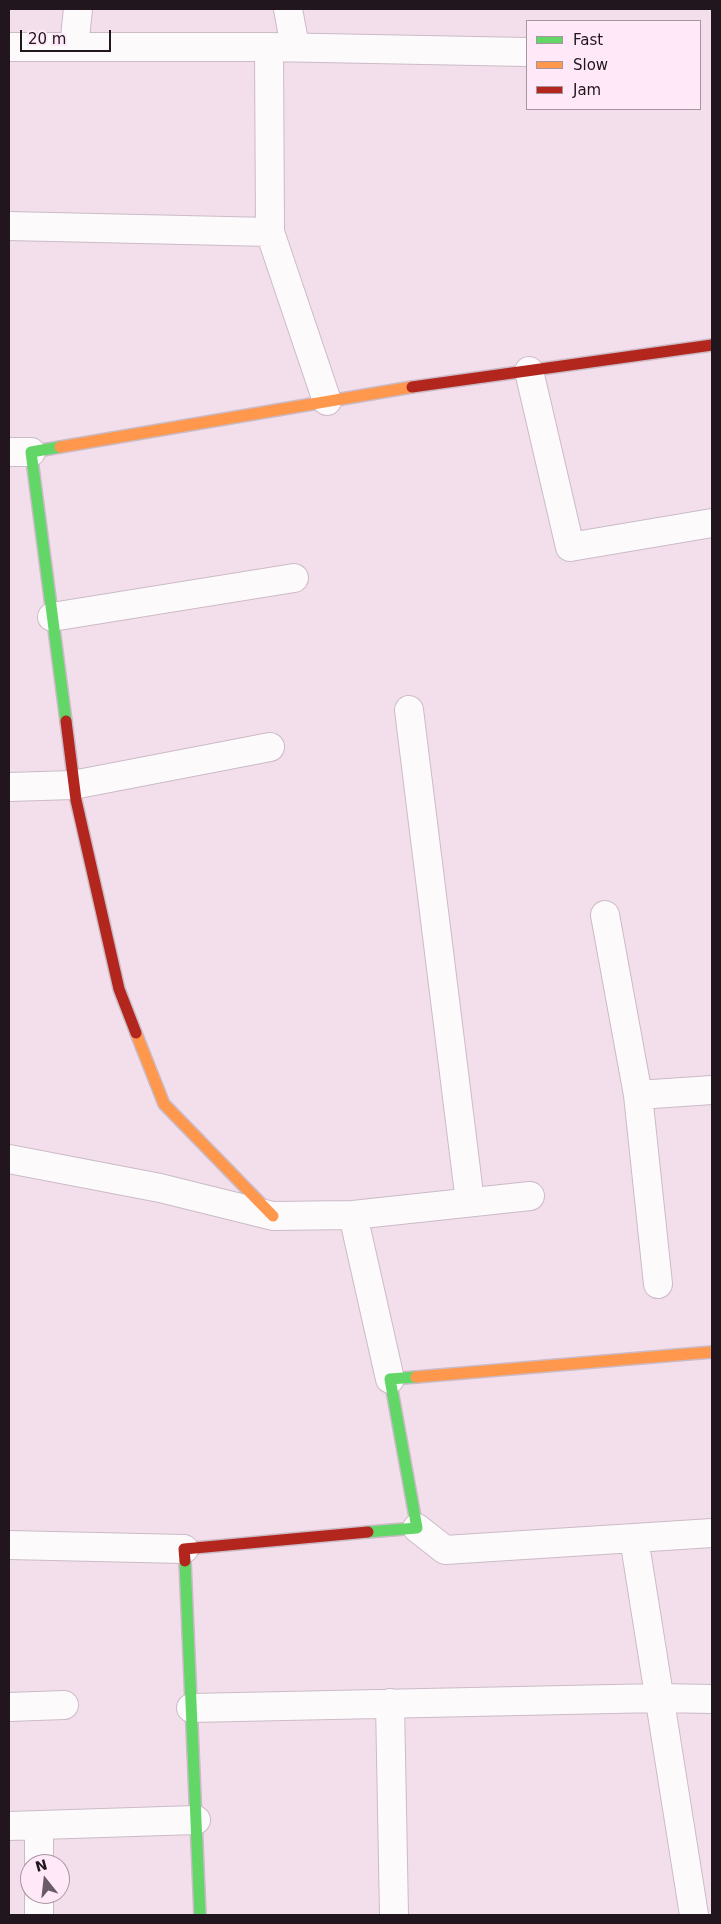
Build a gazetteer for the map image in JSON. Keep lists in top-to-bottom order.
{
  "legend": ["Fast", "Slow", "Jam"],
  "scale_bar": "20 m",
  "north": "top"
}
